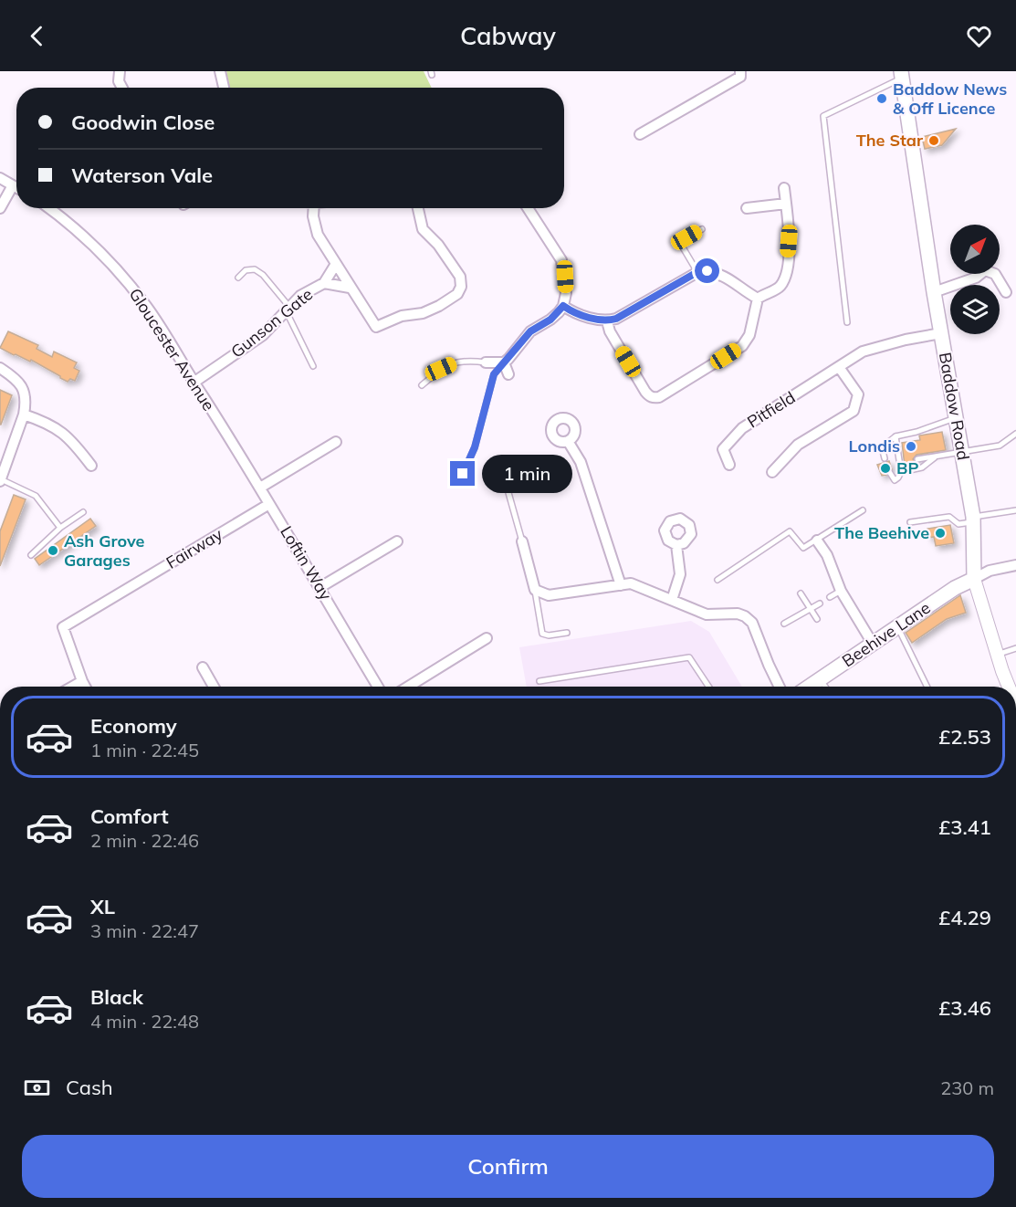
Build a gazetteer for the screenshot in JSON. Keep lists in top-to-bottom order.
{
  "streets": {
    "main road": ["Baddow Road", "Beehive Lane"],
    "street": [
      "Gunson Gate",
      "Gloucester Avenue",
      "Pitfield",
      "Fairway",
      "Loftin Way"
    ]
  },
  "crossings": [
    ["Gunson Gate", "Gloucester Avenue"],
    ["Gloucester Avenue", "Loftin Way"],
    ["Baddow Road", "Pitfield"],
    ["Baddow Road", "Beehive Lane"],
    ["Fairway", "Loftin Way"]
  ],
  "places": [
    "Baddow News & Off Licence",
    "The Star",
    "Londis",
    "BP",
    "The Beehive",
    "Ash Grove Garages"
  ],
  "north": "top right",
  "page": {
    "header": "Cabway",
    "banner": ["Goodwin Close", "Waterson Vale"],
    "bubble": "1 min",
    "list": [
      {
        "name": "Economy",
        "note": "1 min · 22:45",
        "value": "£2.53"
      },
      {
        "name": "Comfort",
        "note": "2 min · 22:46",
        "value": "£3.41"
      },
      {
        "name": "XL",
        "note": "3 min · 22:47",
        "value": "£4.29"
      },
      {
        "name": "Black",
        "note": "4 min · 22:48",
        "value": "£3.46"
      }
    ],
    "pay": ["Cash", "230 m"],
    "buttons": "Confirm"
  }
}
